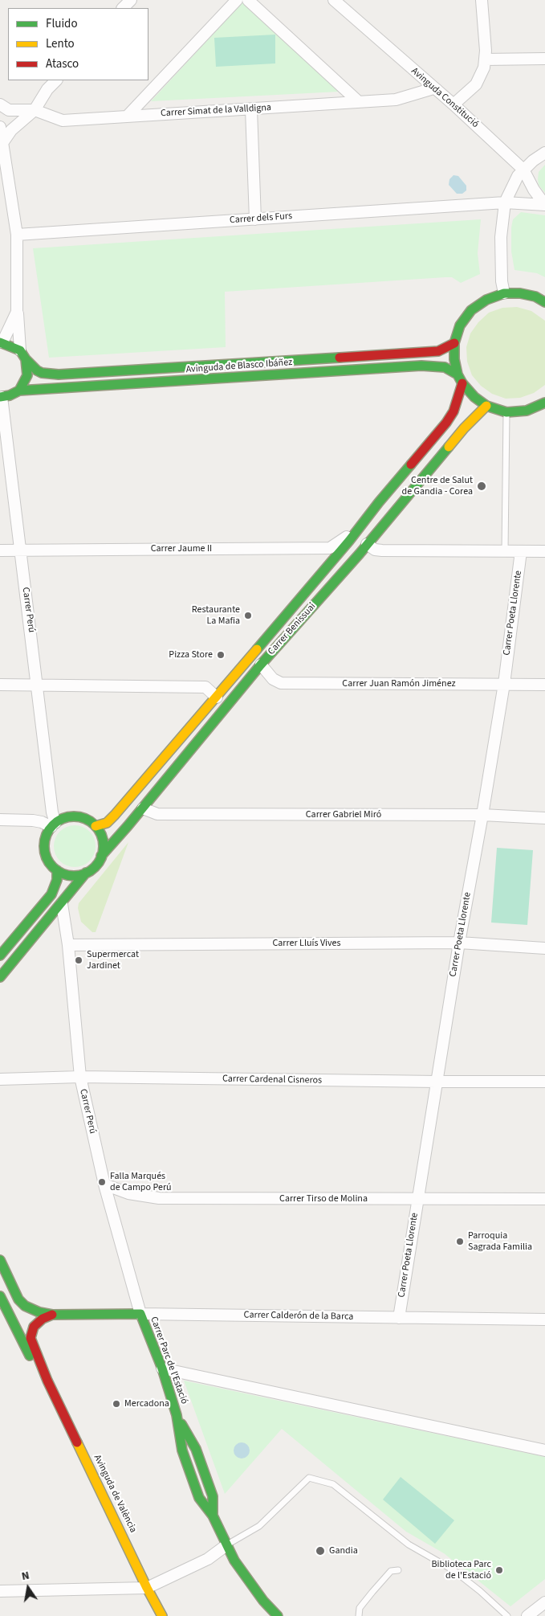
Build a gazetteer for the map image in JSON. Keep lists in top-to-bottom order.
{
  "streets": {
    "street": [
      "Avinguda Constitució",
      "Carrer Simat de la Valldigna",
      "Carrer dels Furs",
      "Avinguda de Blasco Ibáñez",
      "Carrer Jaume II",
      "Carrer Perú",
      "Carrer Poeta Llorente",
      "Carrer Benissuai",
      "Carrer Juan Ramón Jiménez",
      "Carrer Gabriel Miró",
      "Carrer Lluís Vives",
      "Carrer Cardenal Cisneros",
      "Carrer Tirso de Molina",
      "Carrer Calderón de la Barca",
      "Carrer Parc de l'Estació",
      "Avinguda de València"
    ]
  },
  "crossings": [
    ["Avinguda Constitució", "Carrer Simat de la Valldigna"],
    ["Avinguda Constitució", "Carrer dels Furs"],
    ["Avinguda de Blasco Ibáñez", "Carrer Perú"],
    ["Carrer Jaume II", "Carrer Perú"],
    ["Carrer Jaume II", "Carrer Benissuai"],
    ["Carrer Perú", "Carrer Benissuai"],
    ["Carrer Perú", "Carrer Lluís Vives"],
    ["Carrer Perú", "Carrer Cardenal Cisneros"],
    ["Carrer Perú", "Carrer Tirso de Molina"],
    ["Carrer Perú", "Carrer Calderón de la Barca"],
    ["Carrer Perú", "Carrer Parc de l'Estació"],
    ["Carrer Poeta Llorente", "Carrer Juan Ramón Jiménez"],
    ["Carrer Poeta Llorente", "Carrer Gabriel Miró"],
    ["Carrer Poeta Llorente", "Carrer Lluís Vives"],
    ["Carrer Poeta Llorente", "Carrer Cardenal Cisneros"],
    ["Carrer Poeta Llorente", "Carrer Tirso de Molina"],
    ["Carrer Poeta Llorente", "Carrer Calderón de la Barca"],
    ["Carrer Benissuai", "Carrer Juan Ramón Jiménez"],
    ["Carrer Benissuai", "Carrer Gabriel Miró"],
    ["Carrer Calderón de la Barca", "Carrer Parc de l'Estació"],
    ["Carrer Calderón de la Barca", "Avinguda de València"]
  ],
  "places": [
    "Centre de Salut de Gandia - Corea",
    "Restaurante La Mafia",
    "Pizza Store",
    "Supermercat Jardinet",
    "Falla Marqués de Campo Perú",
    "Parroquia Sagrada Familia",
    "Mercadona",
    "Gandia",
    "Biblioteca Parc de l'Estació"
  ],
  "legend": ["Fluido", "Lento", "Atasco"],
  "north": "top"
}
